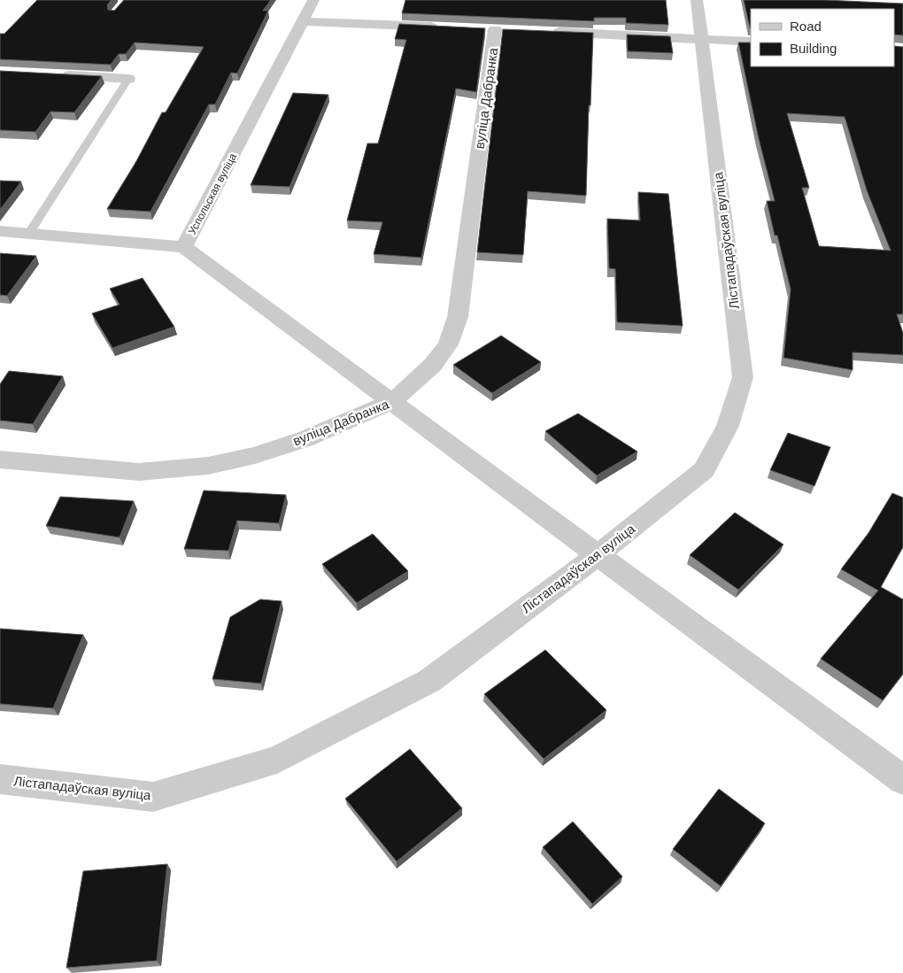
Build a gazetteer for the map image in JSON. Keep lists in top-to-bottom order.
{
  "streets": {
    "street": ["вуліца Дабранка", "Успольская вуліца", "Лістападаўская вуліца"]
  },
  "legend": ["Road", "Building"]
}
